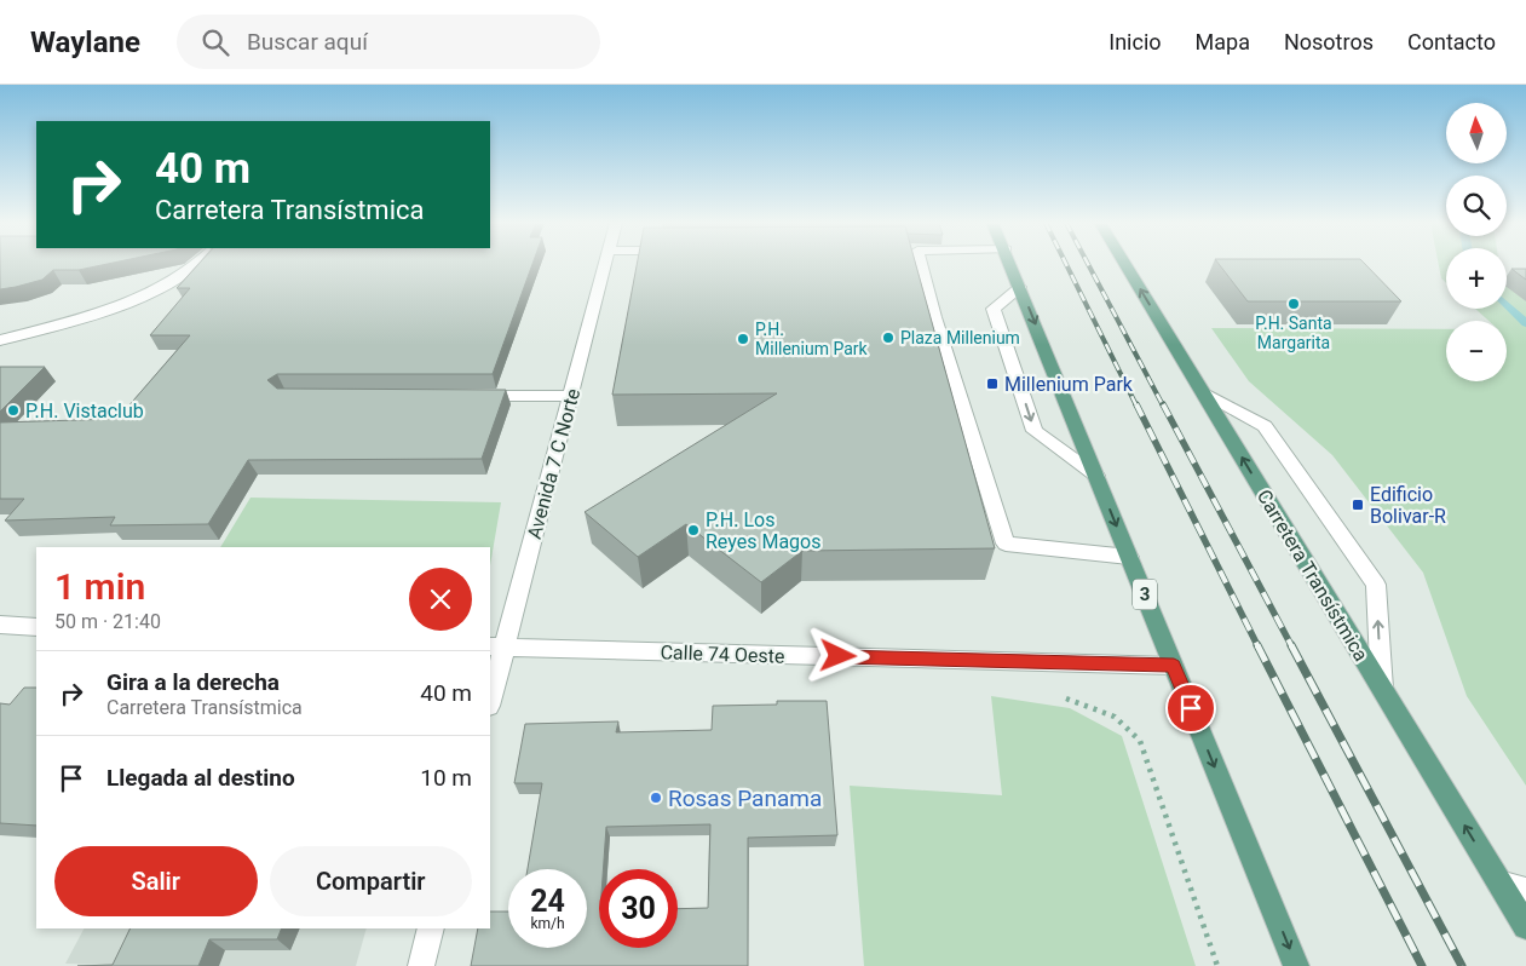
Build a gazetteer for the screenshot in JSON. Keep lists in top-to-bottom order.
{
  "streets": {
    "main road": ["Carretera Transístmica", "3"],
    "street": ["Avenida 7 C Norte", "Calle 74 Oeste"]
  },
  "crossings": [
    ["Avenida 7 C Norte", "Calle 74 Oeste"],
    ["3", "Calle 74 Oeste"]
  ],
  "places": {
    "other": [
      "P.H. Santa Margarita",
      "Plaza Millenium",
      "P.H. Millenium Park",
      "P.H. Vistaclub",
      "P.H. Los Reyes Magos",
      "Rosas Panama"
    ],
    "transit": ["Millenium Park", "Edificio Bolivar-R"]
  },
  "north": "top",
  "page": {
    "header": "Waylane",
    "search": "Buscar aquí",
    "nav": [
      "Inicio",
      "Mapa",
      "Nosotros",
      "Contacto"
    ],
    "map_buttons": ["+", "−"],
    "turn": ["40 m", "Carretera Transístmica"],
    "heading": ["1 min", "50 m · 21:40"],
    "list": [
      {
        "name": "Gira a la derecha",
        "note": "Carretera Transístmica",
        "value": "40 m"
      },
      {
        "name": "Llegada al destino",
        "value": "10 m"
      }
    ],
    "buttons": ["Salir", "Compartir"],
    "speed": "24 km/h",
    "limit": "30"
  }
}
